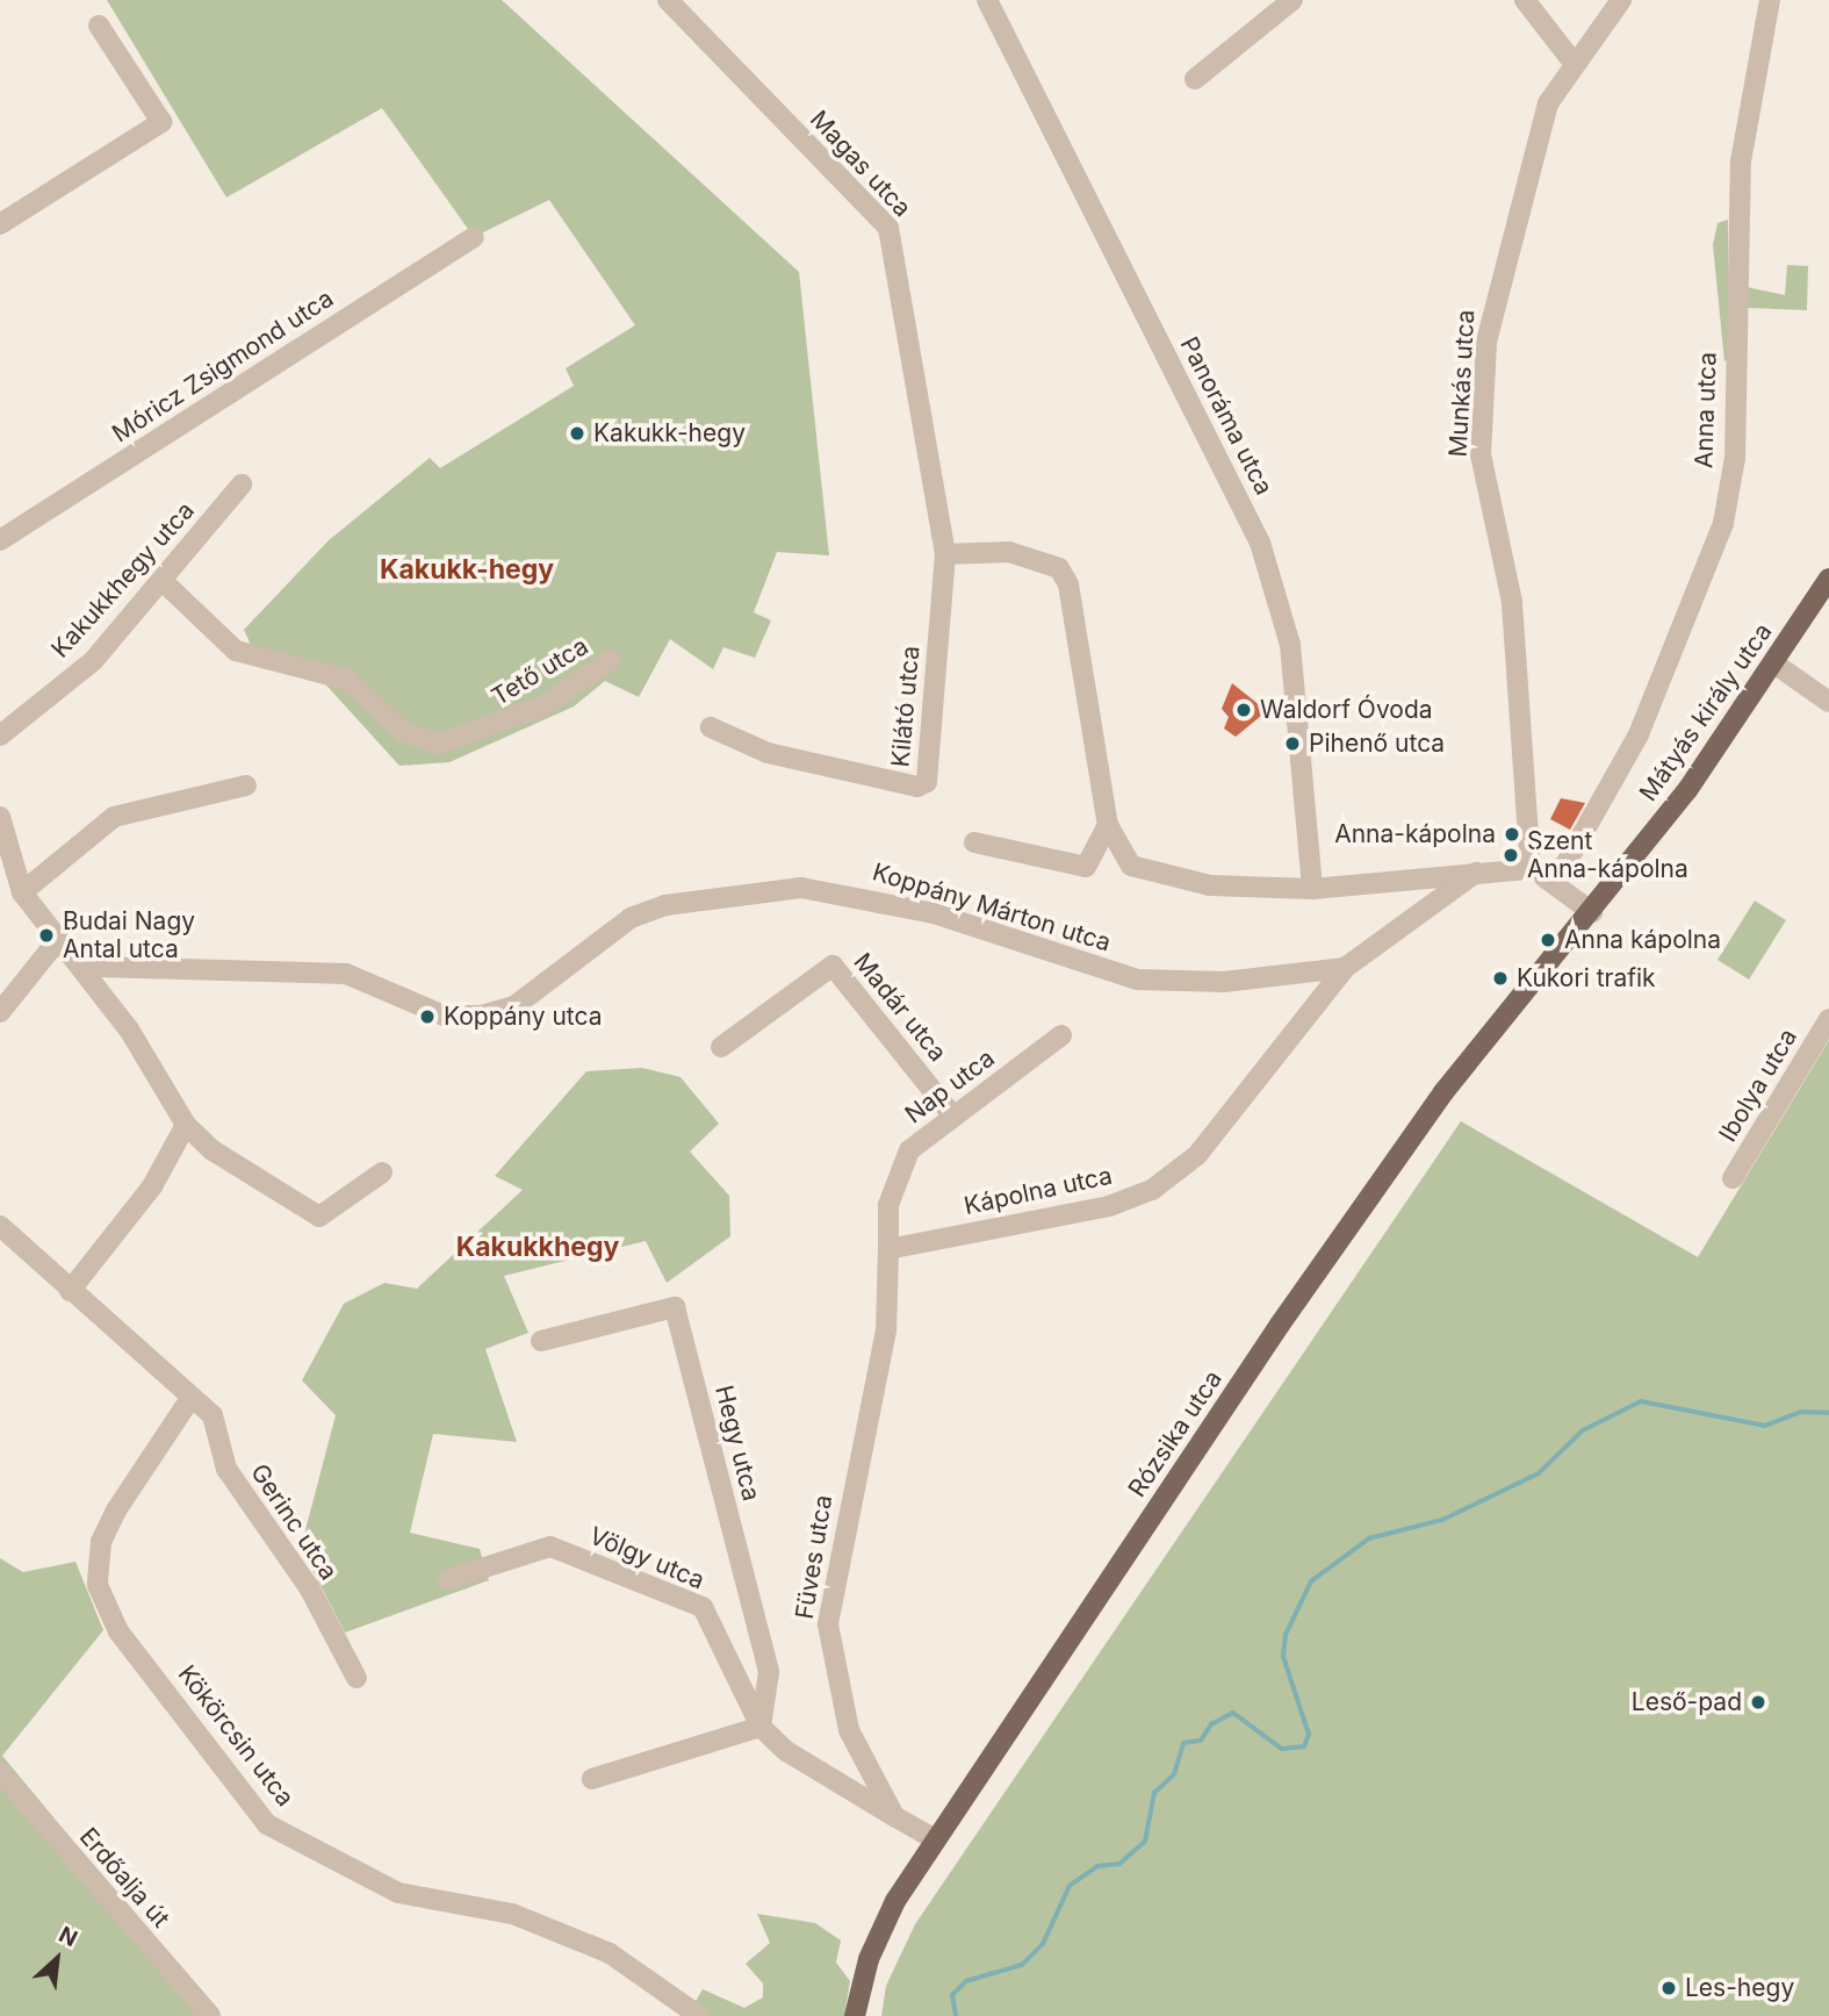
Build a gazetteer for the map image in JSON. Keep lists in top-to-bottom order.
{
  "streets": {
    "main road": ["Mátyás király utca", "Rózsika utca"],
    "street": [
      "Magas utca",
      "Móricz Zsigmond utca",
      "Munkás utca",
      "Anna utca",
      "Panoráma utca",
      "Kakukkhegy utca",
      "Tető utca",
      "Kilátó utca",
      "Koppány Márton utca",
      "Madár utca",
      "Ibolya utca",
      "Nap utca",
      "Kápolna utca",
      "Hegy utca",
      "Gerinc utca",
      "Füves utca",
      "Völgy utca",
      "Kökörcsin utca",
      "Erdőalja út"
    ]
  },
  "crossings": [
    ["Magas utca", "Kilátó utca"],
    ["Kakukkhegy utca", "Tető utca"],
    ["Mátyás király utca", "Rózsika utca"],
    ["Koppány Márton utca", "Kápolna utca"],
    ["Madár utca", "Nap utca"],
    ["Nap utca", "Kápolna utca"],
    ["Nap utca", "Füves utca"],
    ["Kápolna utca", "Füves utca"],
    ["Hegy utca", "Völgy utca"],
    ["Gerinc utca", "Kökörcsin utca"],
    ["Füves utca", "Völgy utca"]
  ],
  "districts": ["Kakukk-hegy", "Kakukkhegy"],
  "places": [
    "Kakukk-hegy",
    "Waldorf Óvoda",
    "Pihenő utca",
    "Anna-kápolna",
    "Szent Anna-kápolna",
    "Budai Nagy Antal utca",
    "Anna kápolna",
    "Kukori trafik",
    "Koppány utca",
    "Leső-pad",
    "Les-hegy"
  ],
  "north": "top right"
}
